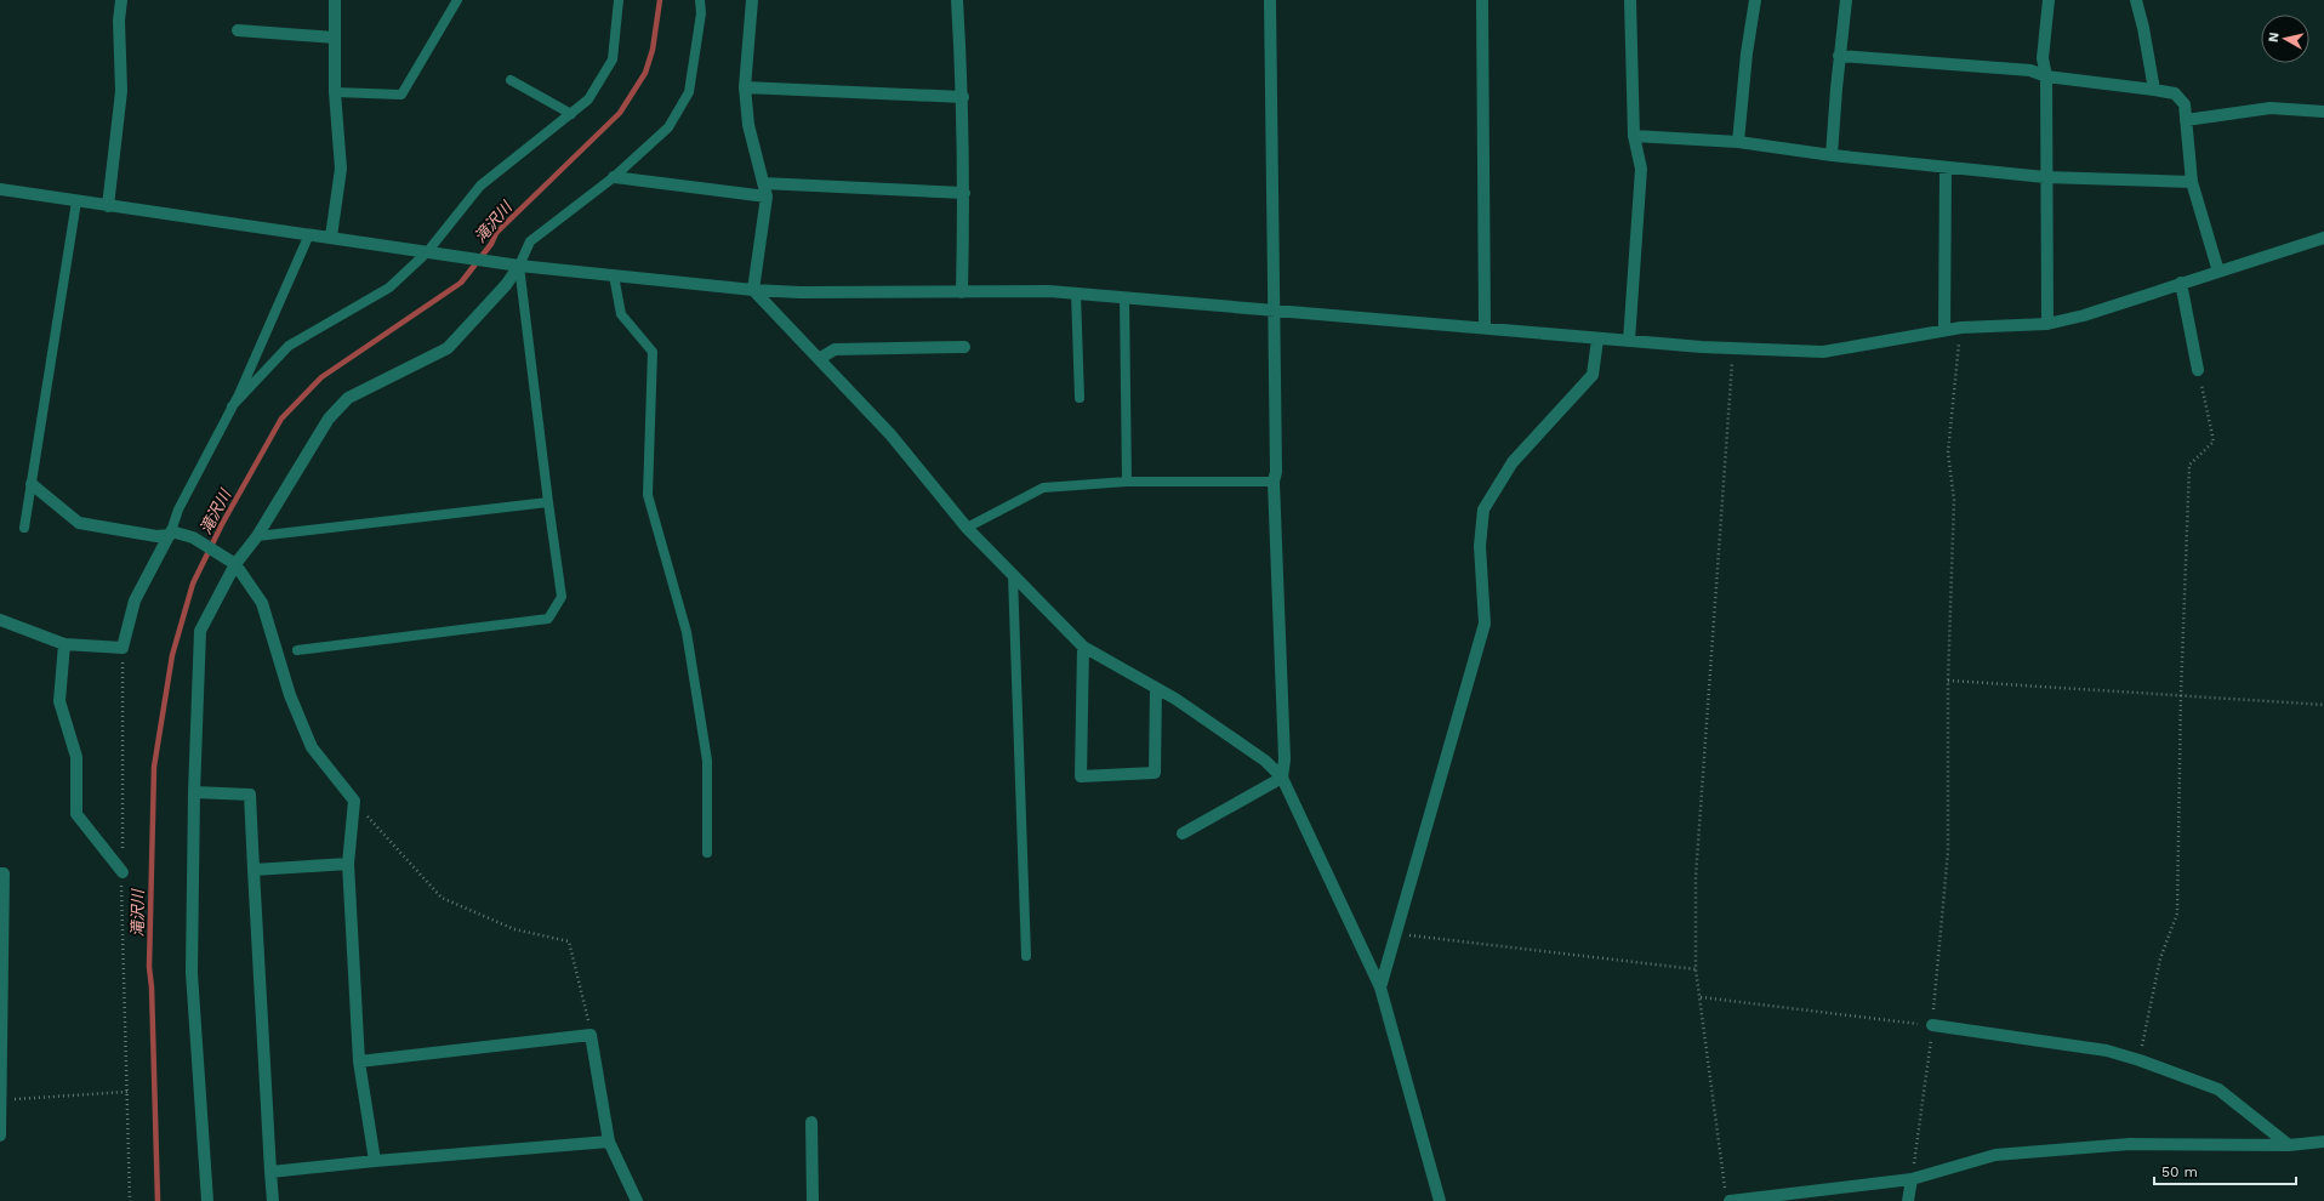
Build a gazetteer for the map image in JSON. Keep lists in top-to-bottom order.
{
  "water": ["滝沢川"],
  "scale_bar": "50 m",
  "north": "left"
}
